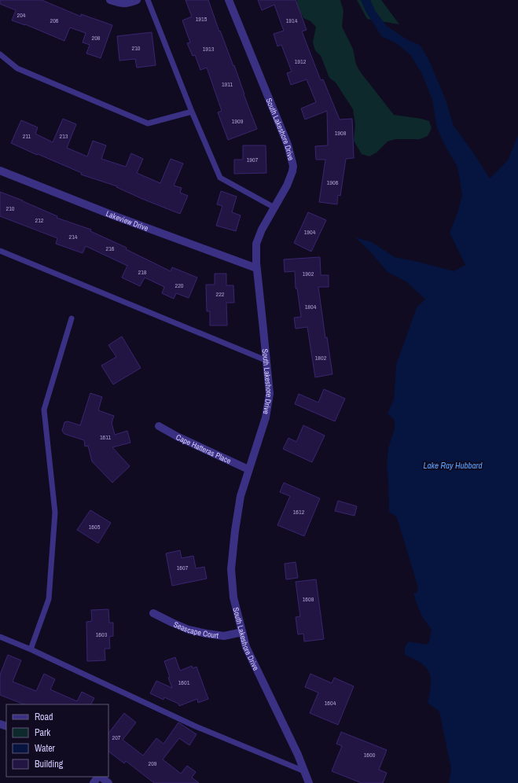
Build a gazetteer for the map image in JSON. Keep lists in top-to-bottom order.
{
  "streets": {
    "street": [
      "South Lakeshore Drive",
      "Lakeview Drive",
      "Cape Hatteras Place",
      "Seascape Court"
    ]
  },
  "crossings": [
    ["South Lakeshore Drive", "Lakeview Drive"],
    ["South Lakeshore Drive", "Cape Hatteras Place"],
    ["South Lakeshore Drive", "Seascape Court"]
  ],
  "water": ["Lake Ray Hubbard"],
  "house_numbers": [
    "204",
    "1915",
    "206",
    "1914",
    "208",
    "210",
    "1913",
    "1912",
    "1911",
    "1909",
    "1908",
    "211",
    "213",
    "1907",
    "1906",
    "210",
    "212",
    "1904",
    "214",
    "216",
    "218",
    "1902",
    "220",
    "222",
    "1804",
    "1802",
    "1611",
    "1612",
    "1605",
    "1607",
    "1608",
    "1603",
    "1601",
    "1604",
    "207",
    "1600",
    "209"
  ],
  "legend": [
    "Road",
    "Park",
    "Water",
    "Building"
  ]
}
